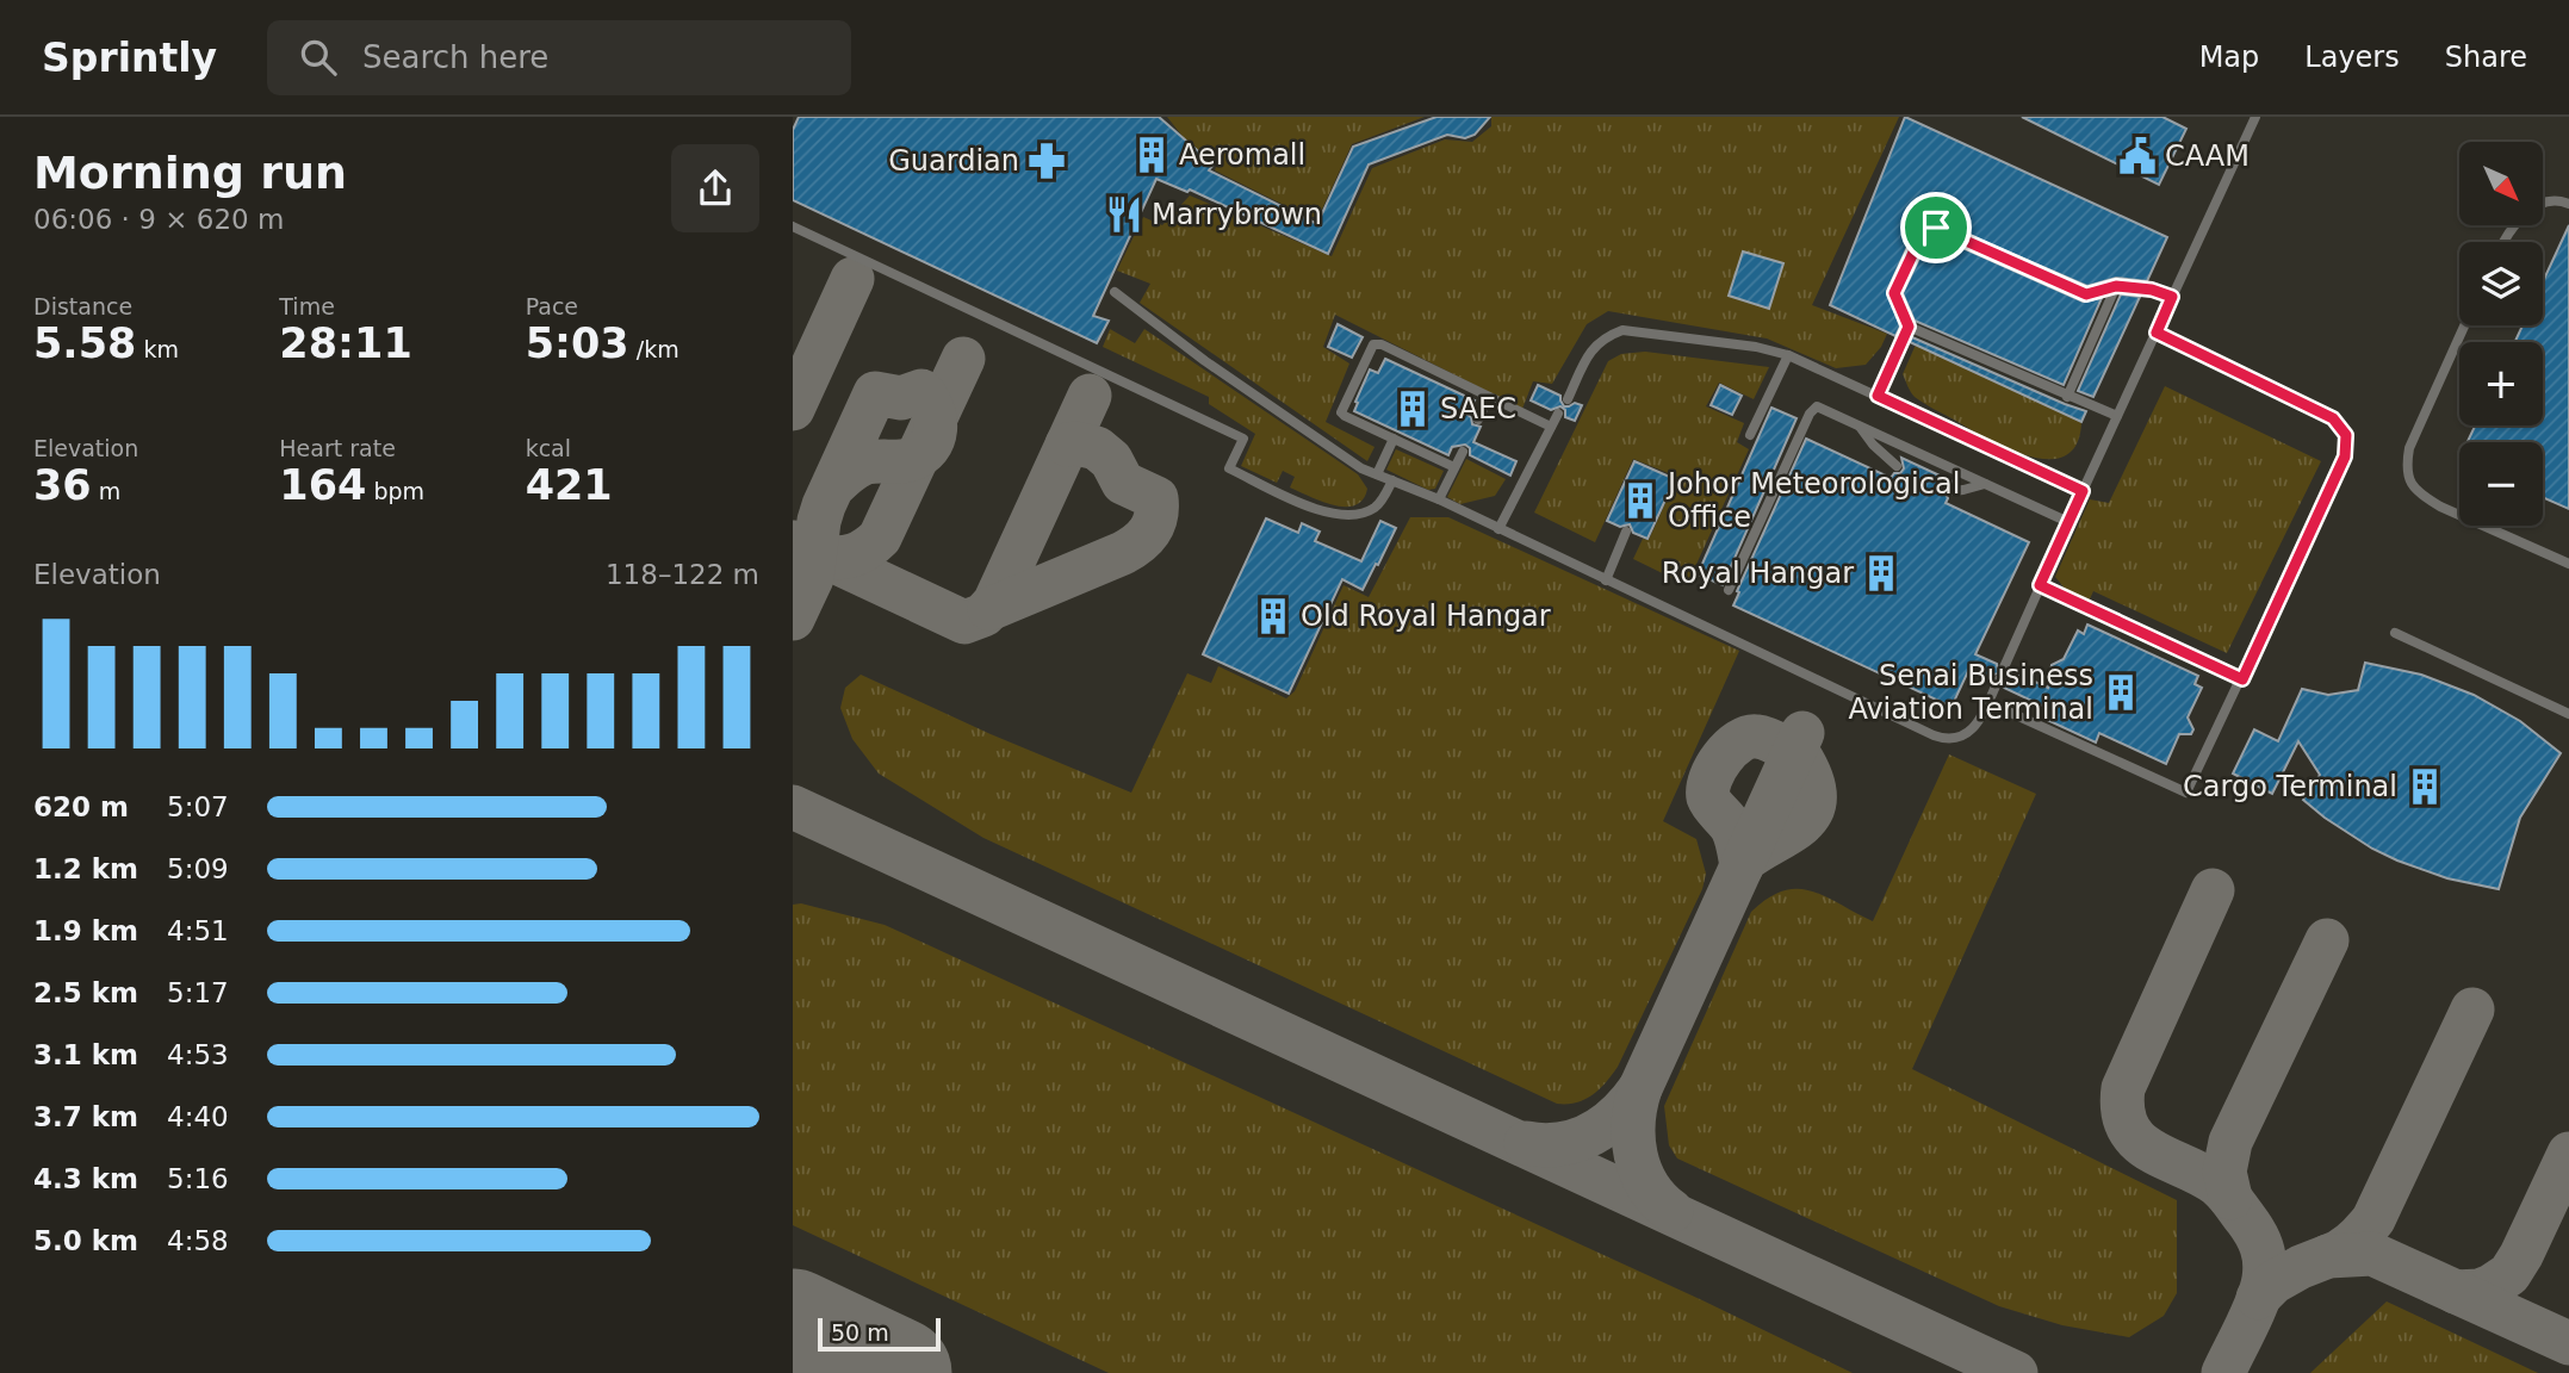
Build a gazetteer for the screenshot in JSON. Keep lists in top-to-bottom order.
{
  "places": {
    "building": [
      "Aeromall",
      "SAEC",
      "Johor Meteorological Office",
      "Royal Hangar",
      "Old Royal Hangar",
      "Senai Business Aviation Terminal",
      "Cargo Terminal"
    ],
    "public building": ["CAAM"],
    "pharmacy": ["Guardian"],
    "restaurant": ["Marrybrown"]
  },
  "scale_bar": "50 m",
  "north": "bottom right",
  "page": {
    "header": "Sprintly",
    "search": "Search here",
    "nav": ["Map", "Layers", "Share"],
    "heading": ["Morning run", "06:06 · 9 × 620 m"],
    "map_buttons": ["+", "−"],
    "stats": [
      ["Distance", "5.58 km"],
      ["Time", "28:11"],
      ["Pace", "5:03 /km"],
      ["Elevation", "36 m"],
      ["Heart rate", "164 bpm"],
      ["kcal", "421"]
    ],
    "chart": ["Elevation", "118–122 m"],
    "list": [
      {
        "name": "620 m",
        "note": "5:07"
      },
      {
        "name": "1.2 km",
        "note": "5:09"
      },
      {
        "name": "1.9 km",
        "note": "4:51"
      },
      {
        "name": "2.5 km",
        "note": "5:17"
      },
      {
        "name": "3.1 km",
        "note": "4:53"
      },
      {
        "name": "3.7 km",
        "note": "4:40"
      },
      {
        "name": "4.3 km",
        "note": "5:16"
      },
      {
        "name": "5.0 km",
        "note": "4:58"
      }
    ],
    "scale": "50 m"
  }
}
